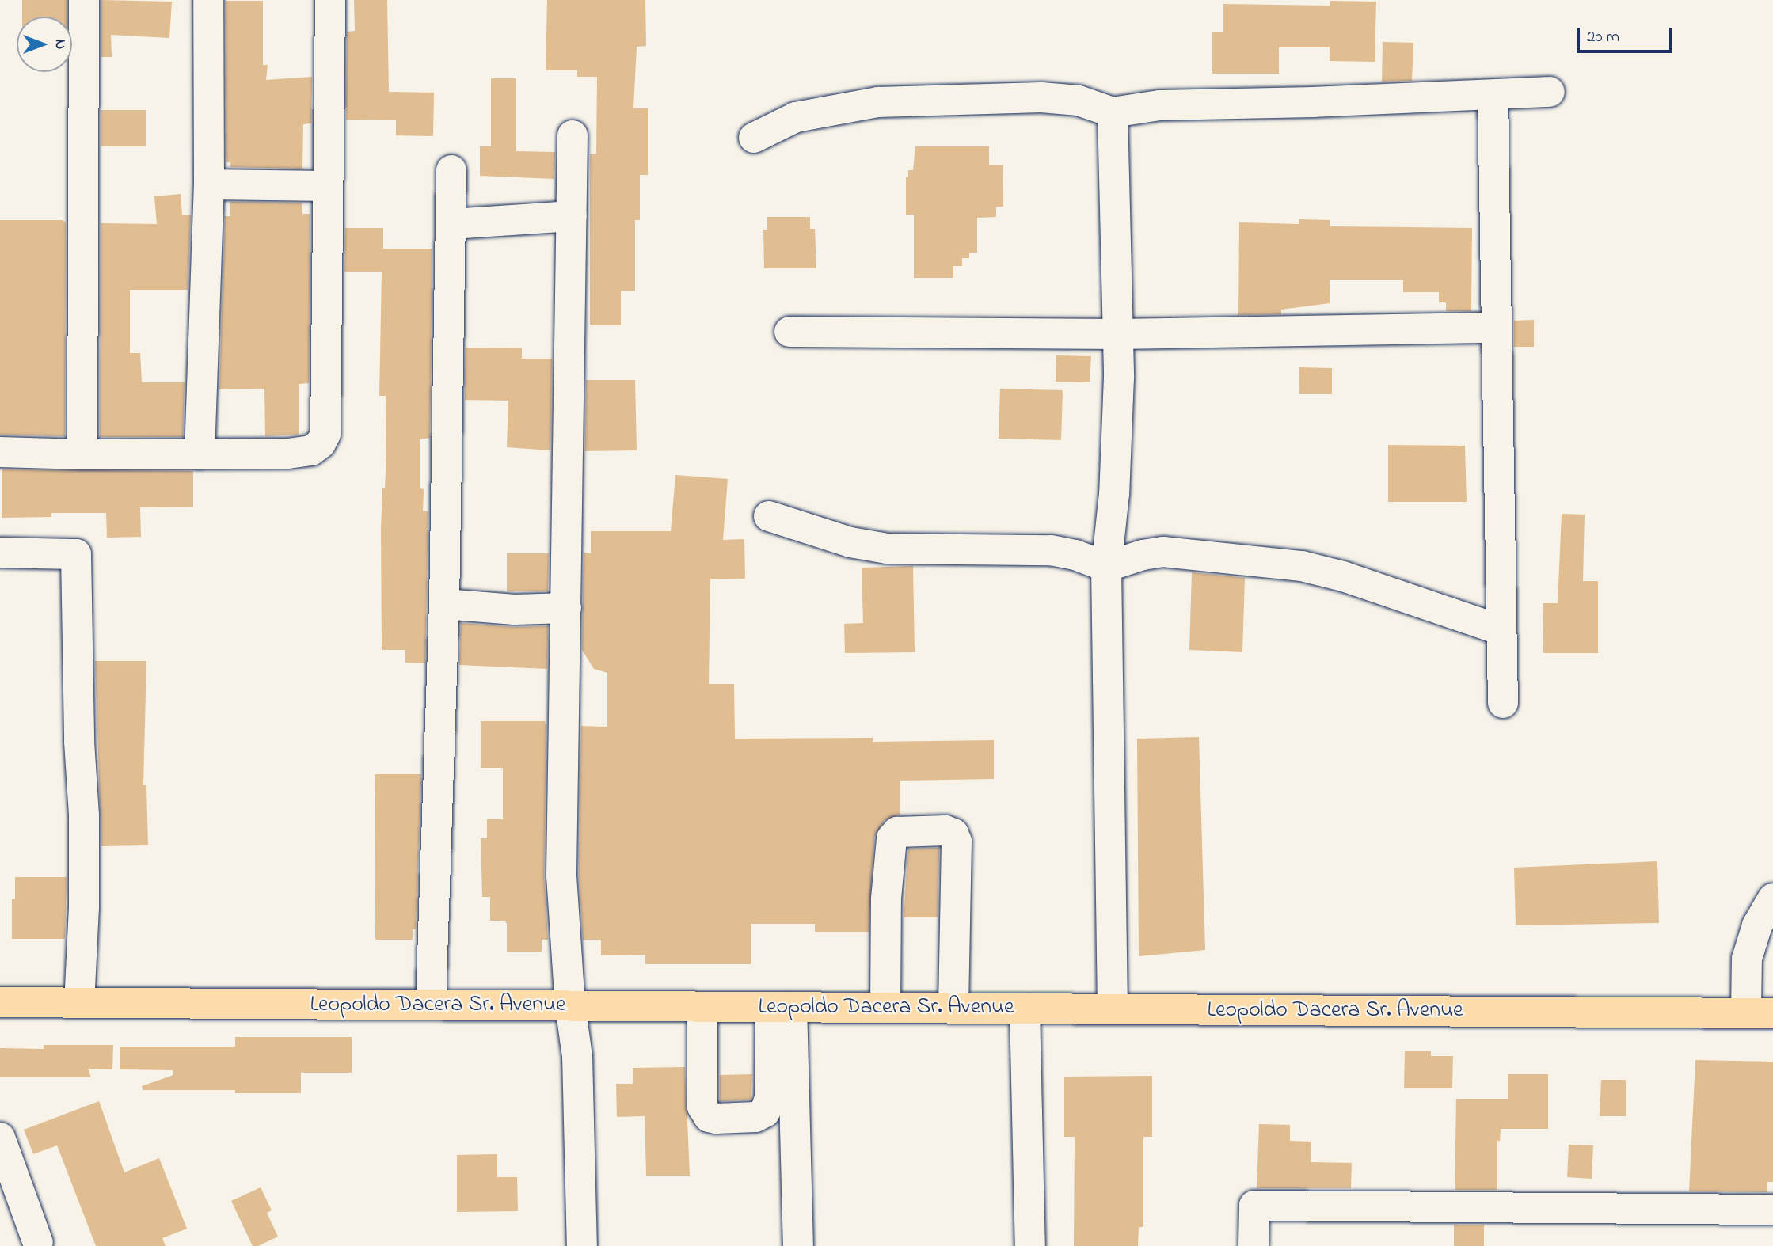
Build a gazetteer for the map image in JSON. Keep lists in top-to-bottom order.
{
  "streets": {
    "main road": ["Leopoldo Dacera Sr. Avenue"]
  },
  "scale_bar": "20 m",
  "north": "right"
}
